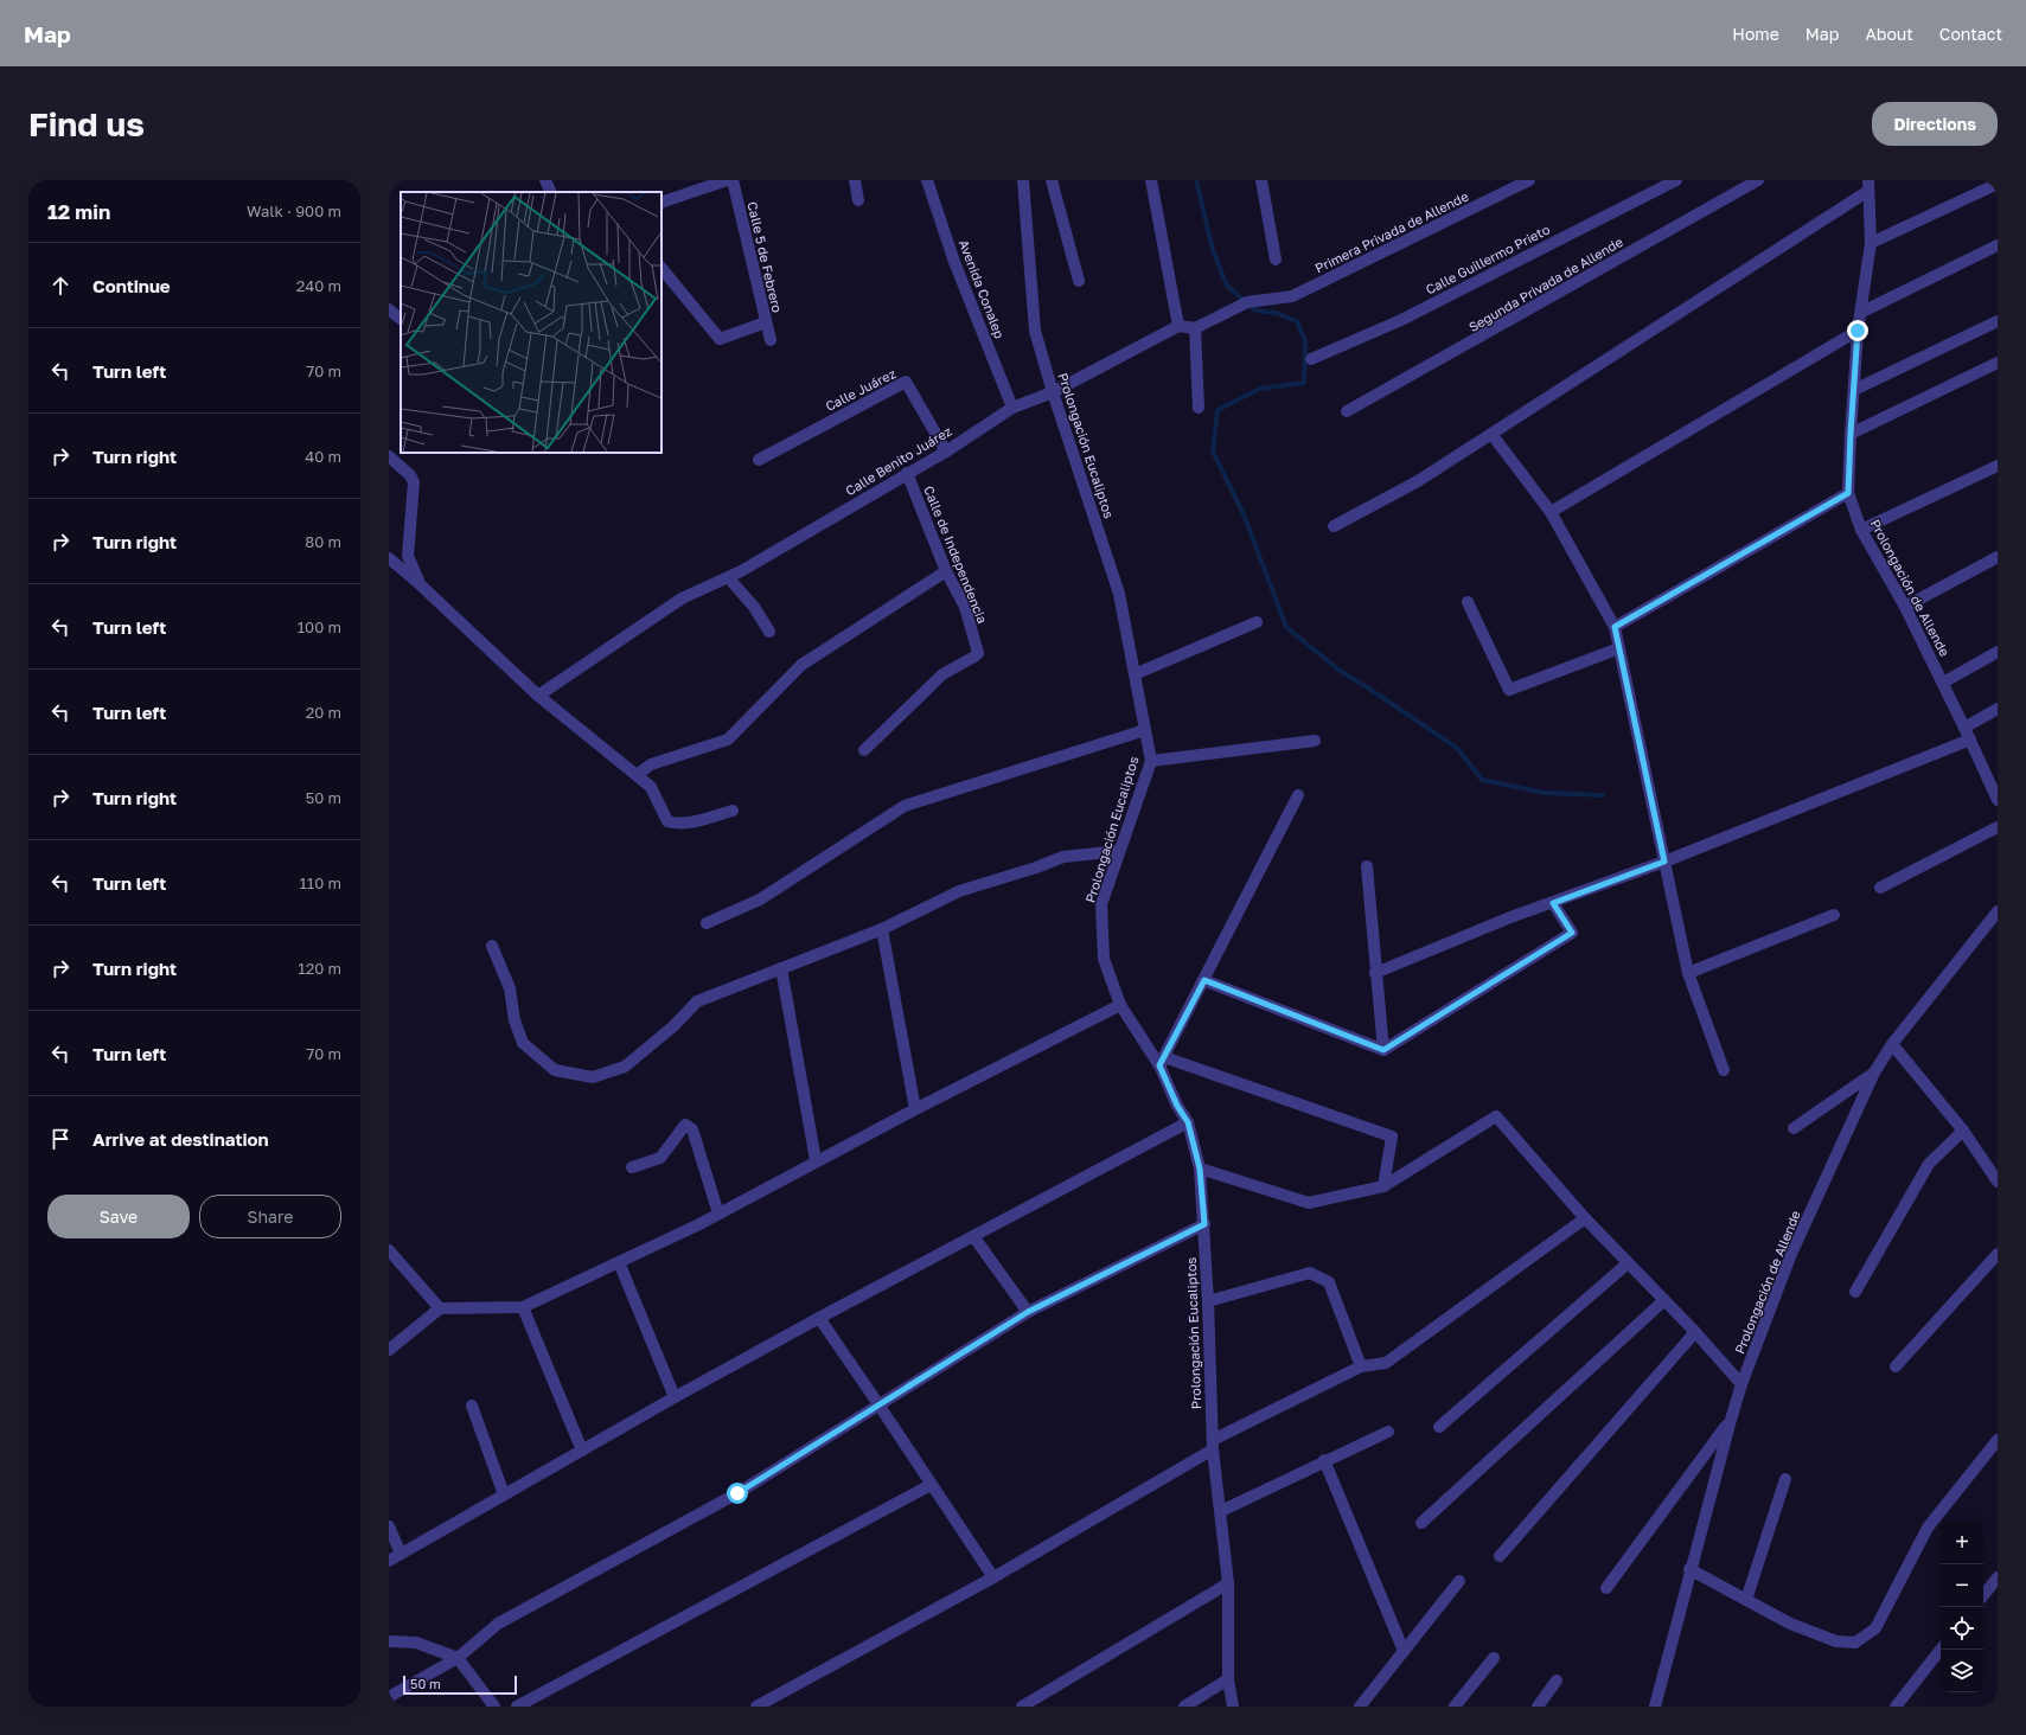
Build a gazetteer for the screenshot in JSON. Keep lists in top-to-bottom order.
{
  "streets": {
    "street": [
      "Primera Privada de Allende",
      "Calle 5 de Febrero",
      "Calle Guillermo Prieto",
      "Segunda Privada de Allende",
      "Avenida Conalep",
      "Calle Juárez",
      "Prolongación Eucaliptos",
      "Calle Benito Juárez",
      "Calle de Independencia",
      "Prolongación de Allende"
    ]
  },
  "crossings": [
    ["Avenida Conalep", "Calle Benito Juárez"],
    ["Calle Juárez", "Calle Benito Juárez"],
    ["Prolongación Eucaliptos", "Calle Benito Juárez"],
    ["Calle Benito Juárez", "Calle de Independencia"]
  ],
  "scale_bar": "50 m",
  "page": {
    "header": "Map",
    "nav": [
      "Home",
      "Map",
      "About",
      "Contact"
    ],
    "buttons": [
      "Directions",
      ["Save", "Share"]
    ],
    "title": "Find us",
    "heading": ["12 min", "Walk · 900 m"],
    "list": [
      ["Continue", "240 m"],
      ["Turn left", "70 m"],
      ["Turn right", "40 m"],
      ["Turn right", "80 m"],
      ["Turn left", "100 m"],
      ["Turn left", "20 m"],
      ["Turn right", "50 m"],
      ["Turn left", "110 m"],
      ["Turn right", "120 m"],
      ["Turn left", "70 m"],
      "Arrive at destination"
    ],
    "map_buttons": ["+", "−"],
    "scale": "50 m"
  }
}
